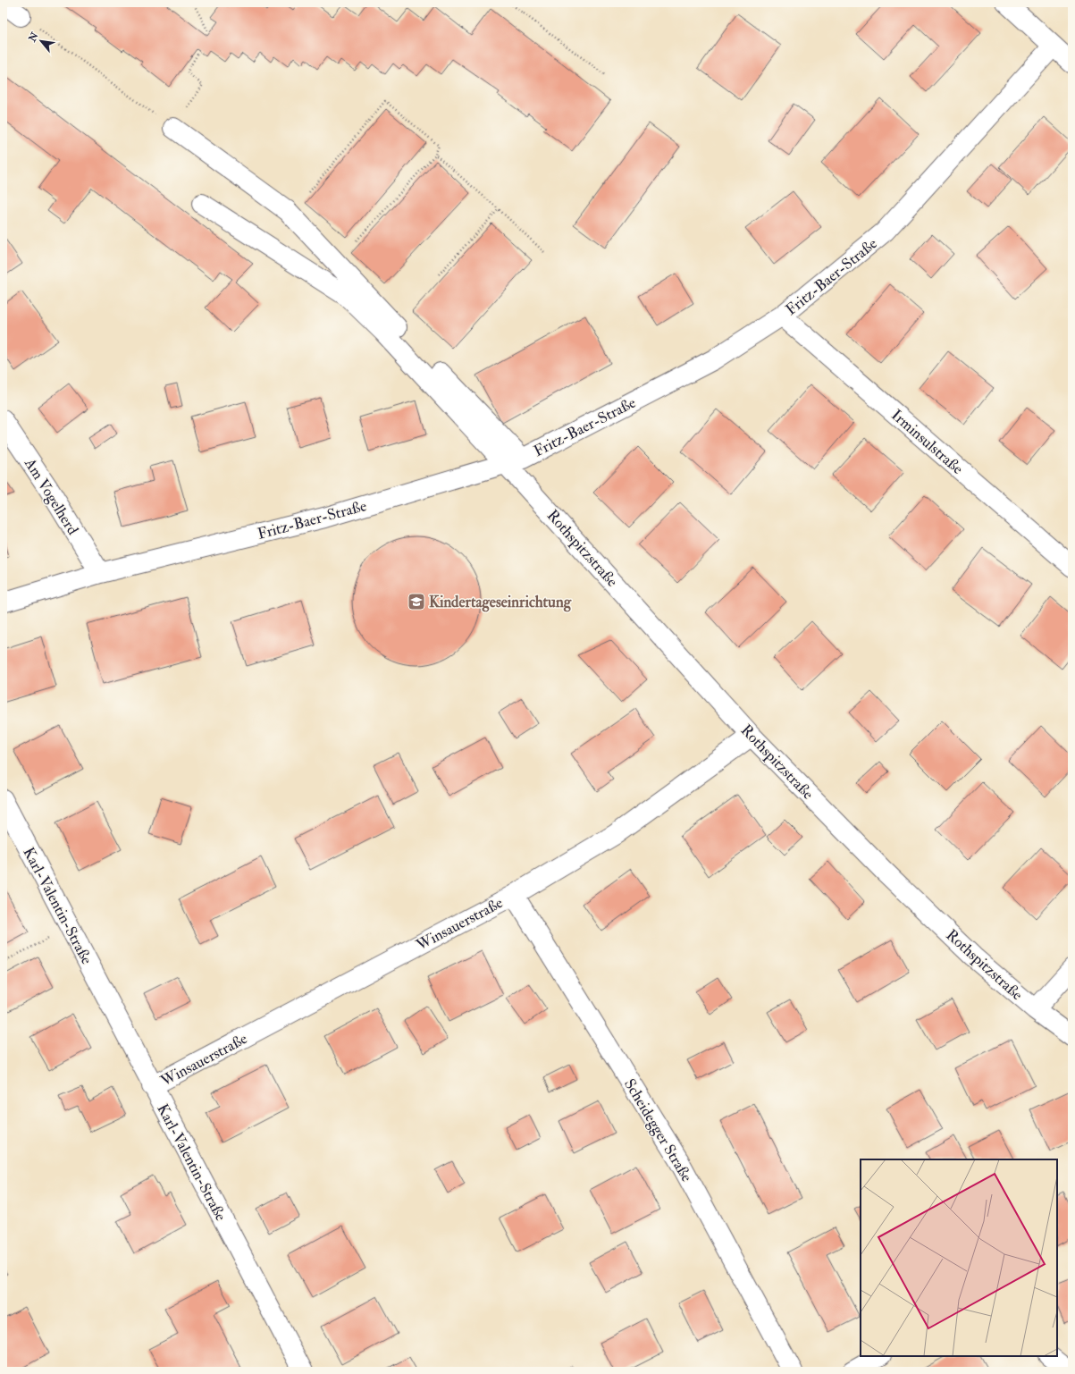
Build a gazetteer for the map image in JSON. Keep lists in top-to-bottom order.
{
  "streets": {
    "street": [
      "Fritz-Baer-Straße",
      "Irminsulstraße",
      "Am Vogelherd",
      "Rothspitzstraße",
      "Karl-Valentin-Straße",
      "Winsauerstraße",
      "Scheidegger Straße"
    ]
  },
  "crossings": [
    ["Fritz-Baer-Straße", "Irminsulstraße"],
    ["Fritz-Baer-Straße", "Am Vogelherd"],
    ["Fritz-Baer-Straße", "Rothspitzstraße"],
    ["Rothspitzstraße", "Winsauerstraße"],
    ["Karl-Valentin-Straße", "Winsauerstraße"],
    ["Winsauerstraße", "Scheidegger Straße"]
  ],
  "places": {
    "school or university": ["Kindertageseinrichtung"]
  },
  "north": "top left"
}
